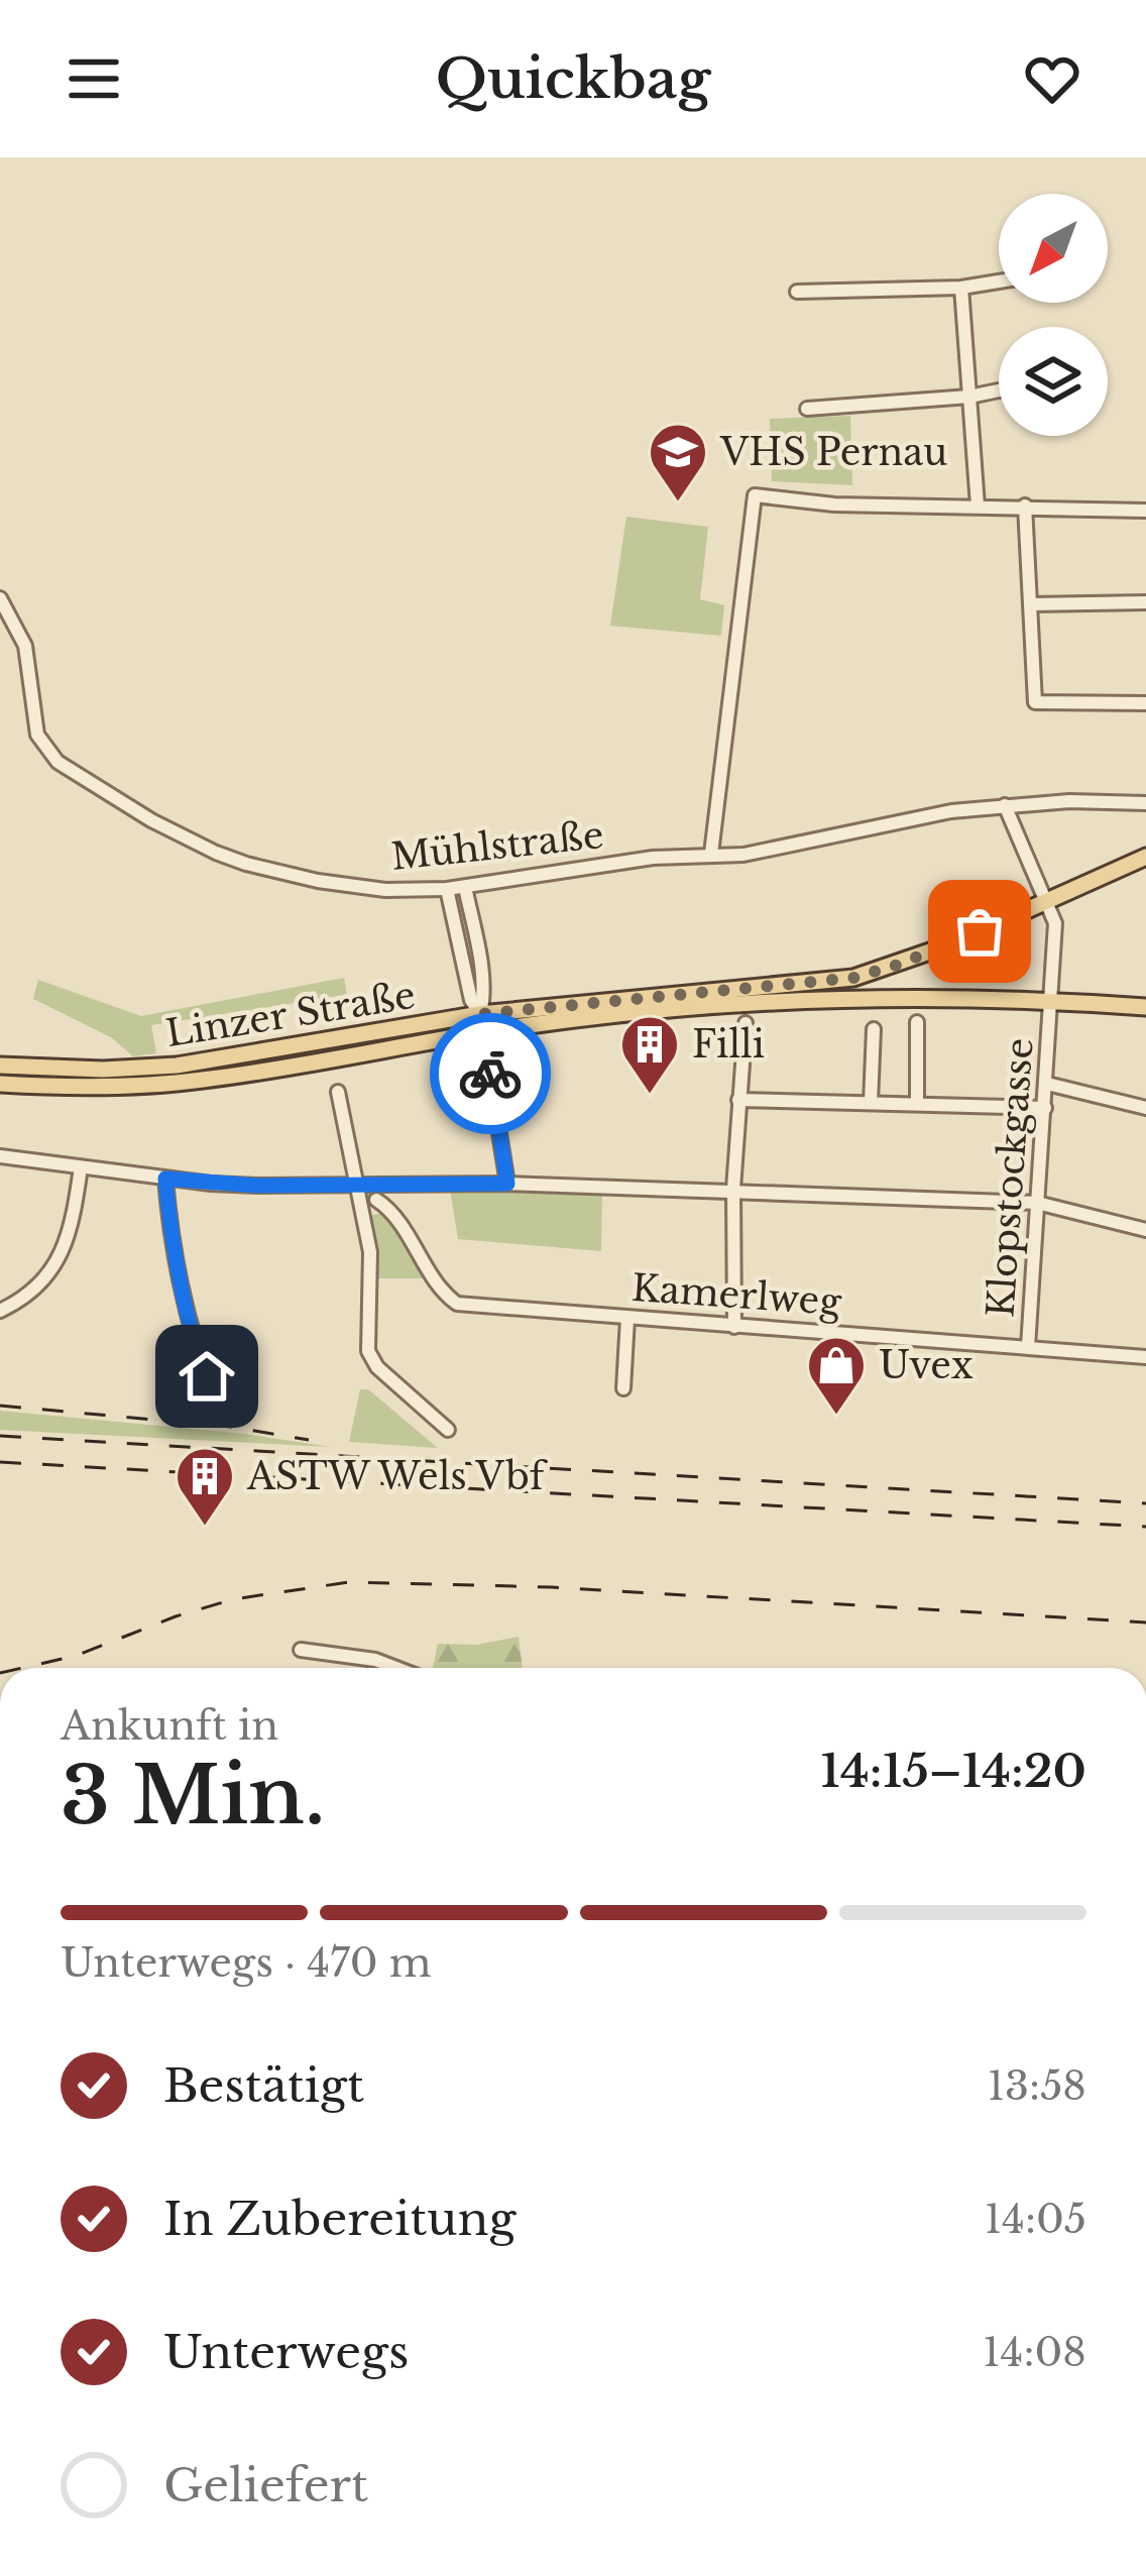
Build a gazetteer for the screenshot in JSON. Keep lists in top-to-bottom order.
{
  "streets": {
    "main road": ["Linzer Straße"],
    "street": ["Mühlstraße", "Klopstockgasse", "Kamerlweg"]
  },
  "crossings": [
    ["Mühlstraße", "Klopstockgasse"],
    ["Linzer Straße", "Klopstockgasse"],
    ["Klopstockgasse", "Kamerlweg"]
  ],
  "places": {
    "school or university": ["VHS Pernau"],
    "building": ["Filli", "ASTW Wels Vbf"],
    "shop": ["Uvex"]
  },
  "north": "bottom left",
  "page": {
    "header": "Quickbag",
    "heading": ["3 Min.", "Ankunft in", "14:15–14:20"],
    "bar": "Unterwegs · 470 m",
    "list": [
      ["Bestätigt", "13:58"],
      ["In Zubereitung", "14:05"],
      ["Unterwegs", "14:08"],
      "Geliefert"
    ]
  }
}
